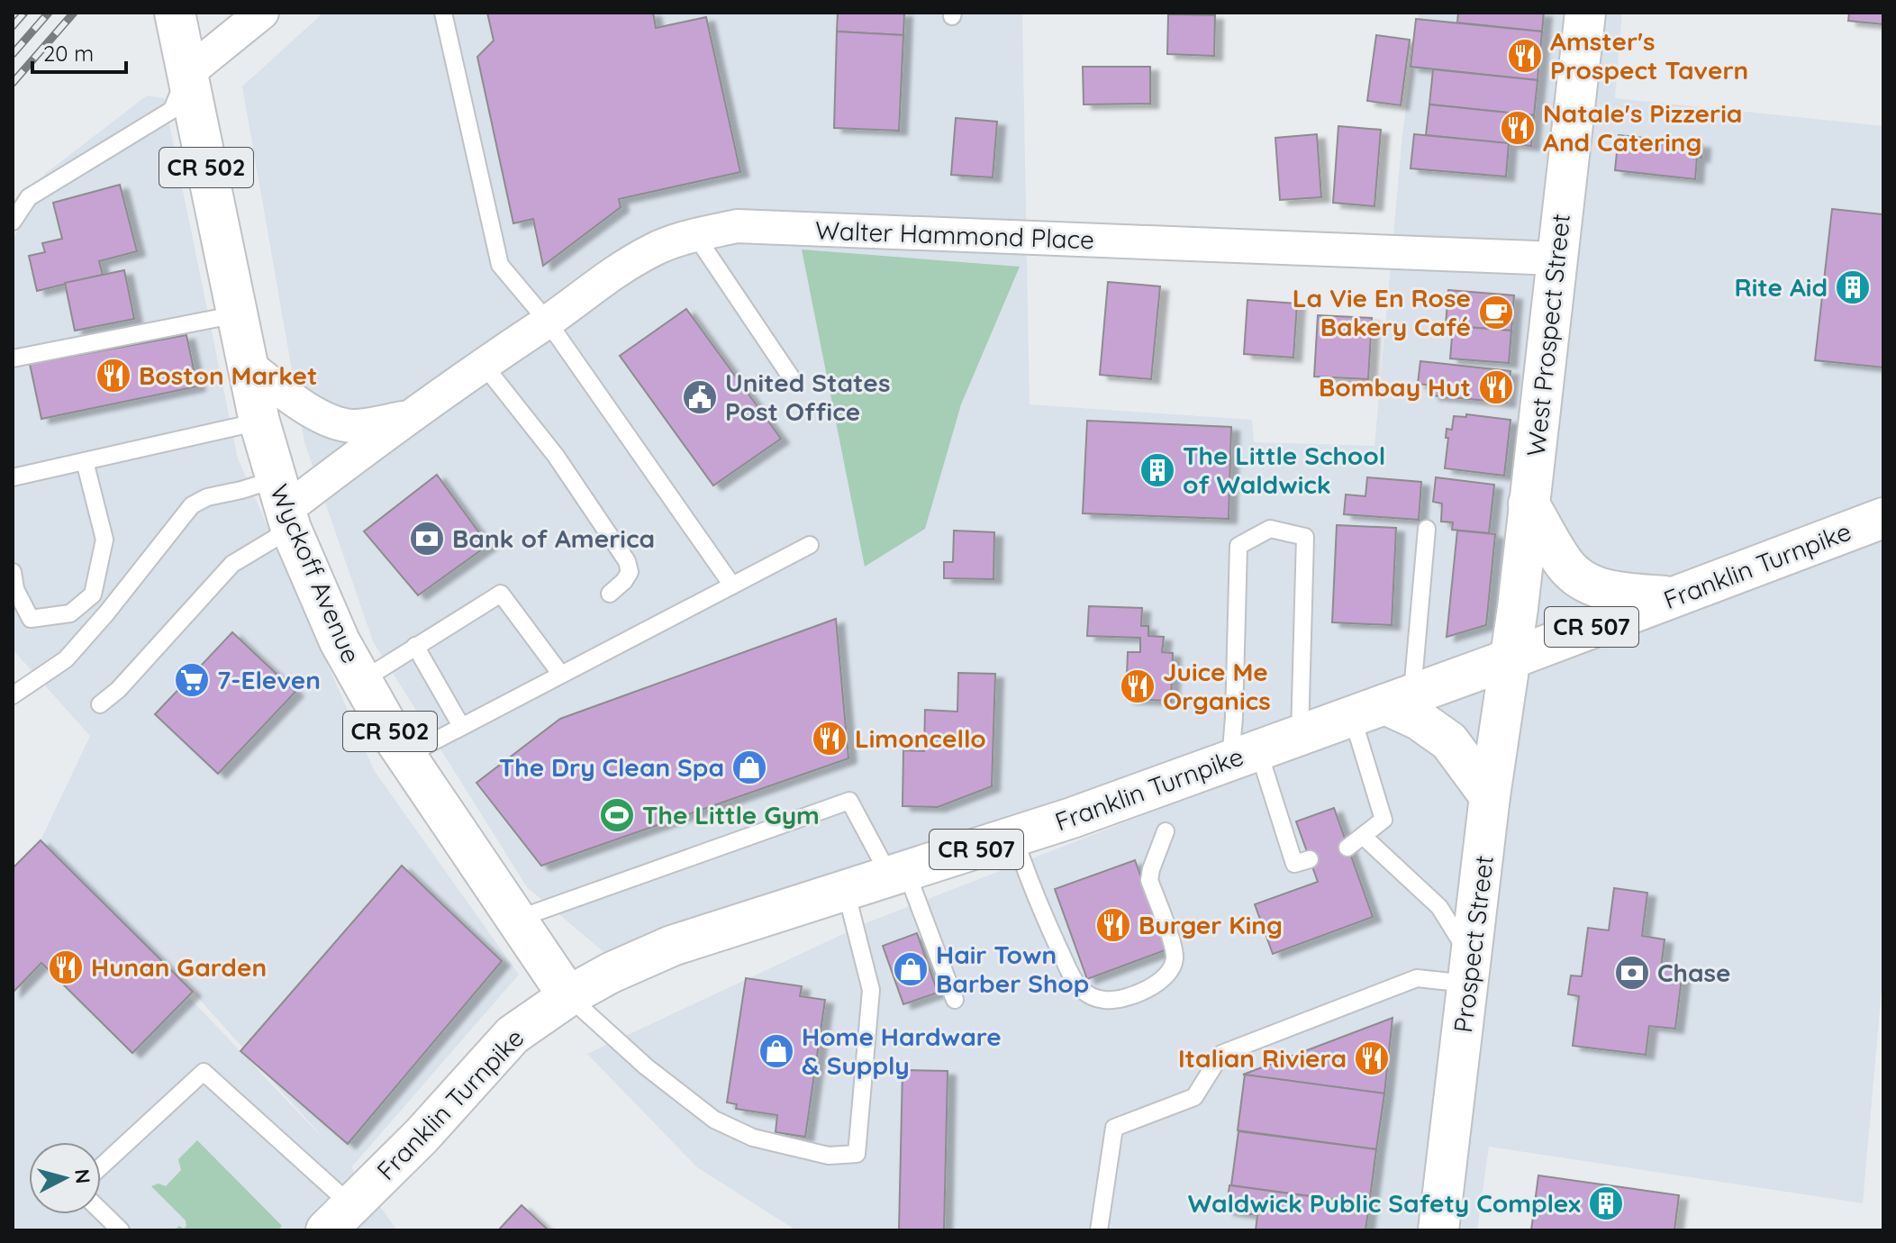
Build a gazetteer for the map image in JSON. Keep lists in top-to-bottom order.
{
  "streets": {
    "main road": [
      "CR 502",
      "West Prospect Street",
      "Franklin Turnpike",
      "Wyckoff Avenue",
      "CR 507",
      "Prospect Street"
    ],
    "street": ["Walter Hammond Place"]
  },
  "crossings": [
    ["Walter Hammond Place", "West Prospect Street"],
    ["Walter Hammond Place", "Wyckoff Avenue"],
    ["West Prospect Street", "Franklin Turnpike"],
    ["West Prospect Street", "Prospect Street"],
    ["Franklin Turnpike", "Wyckoff Avenue"],
    ["Franklin Turnpike", "Prospect Street"]
  ],
  "places": {
    "restaurant": [
      "Amster's Prospect Tavern",
      "Natale's Pizzeria And Catering",
      "Boston Market",
      "Bombay Hut",
      "Juice Me Organics",
      "Limoncello",
      "Burger King",
      "Hunan Garden",
      "Italian Riviera"
    ],
    "building": ["Rite Aid", "The Little School of Waldwick", "Waldwick Public Safety Complex"],
    "cafe": ["La Vie En Rose Bakery Café"],
    "public building": ["United States Post Office"],
    "bank": ["Bank of America", "Chase"],
    "supermarket": ["7-Eleven"],
    "shop": ["The Dry Clean Spa", "Hair Town Barber Shop", "Home Hardware & Supply"],
    "sports": ["The Little Gym"]
  },
  "scale_bar": "20 m",
  "north": "right"
}
